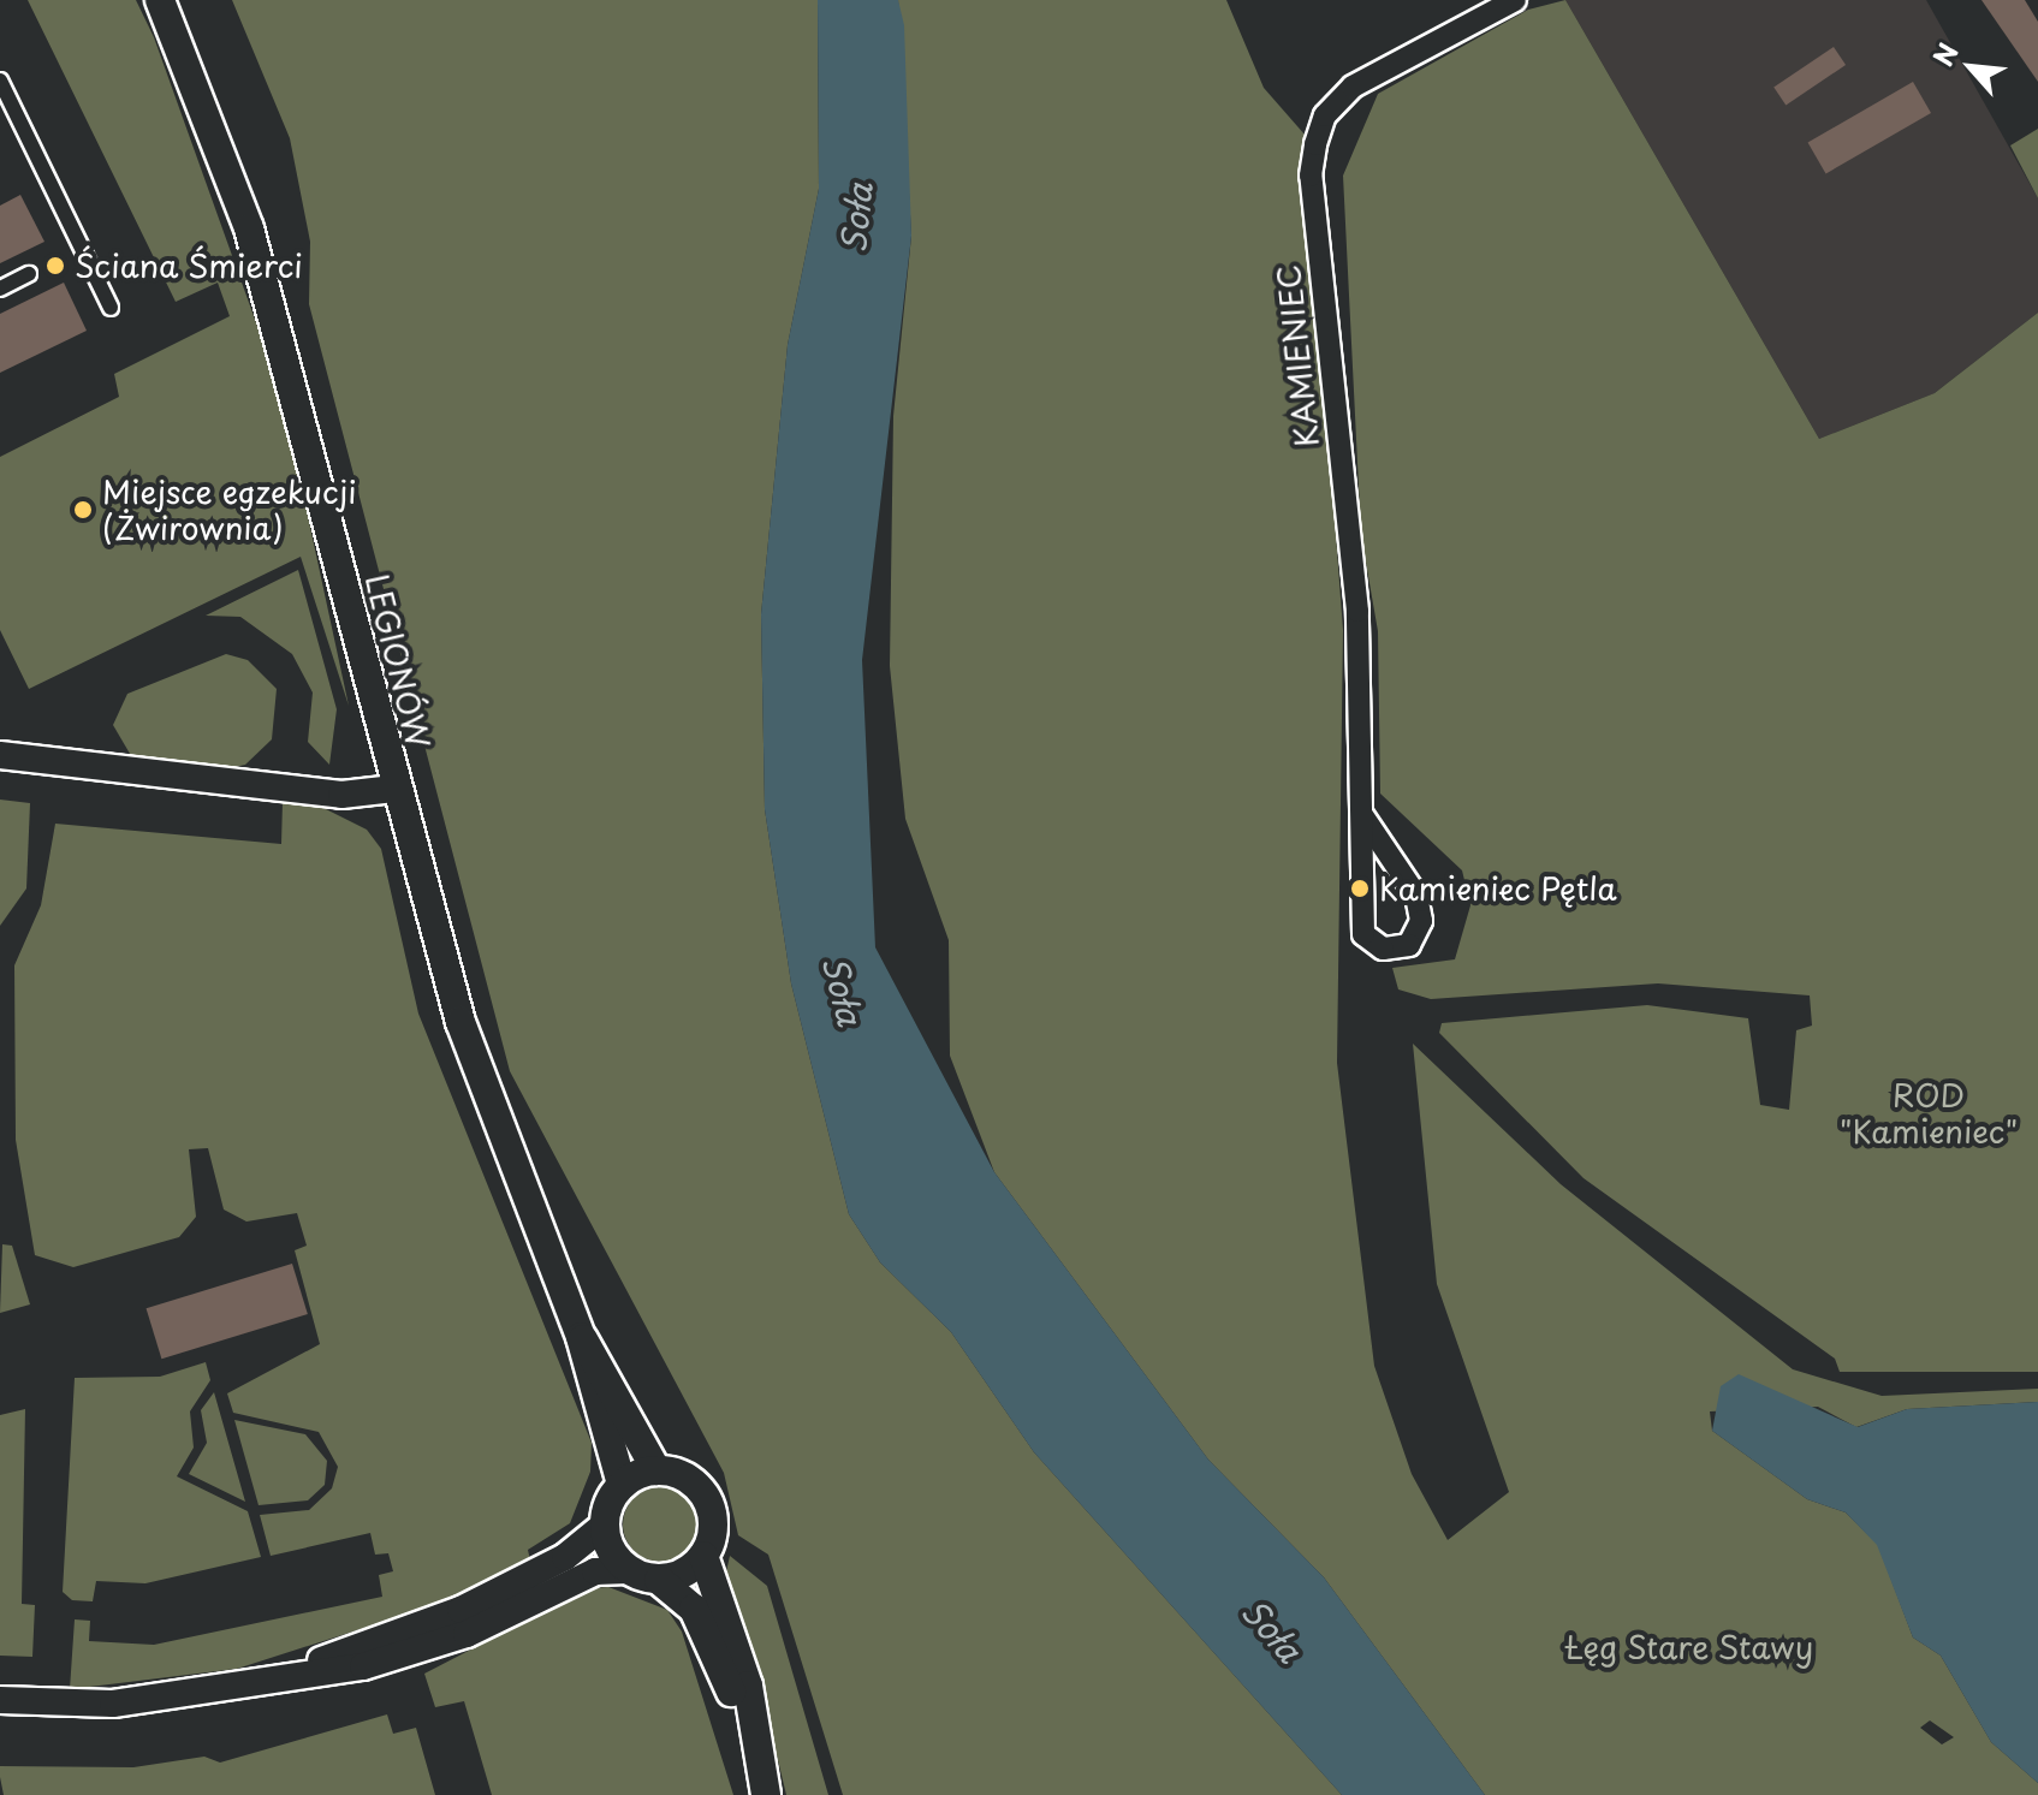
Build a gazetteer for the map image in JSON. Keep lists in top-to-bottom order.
{
  "streets": {
    "main road": ["LEGIONÓW"],
    "street": ["KAMIENIEC"]
  },
  "water": ["Soła"],
  "parks": ["ROD \"Kamieniec\"", "Łęg Stare Stawy"],
  "places": ["Ściana Śmierci", "Miejsce egzekucji (Żwirownia)", "Kamieniec Pętla"],
  "north": "top left"
}
